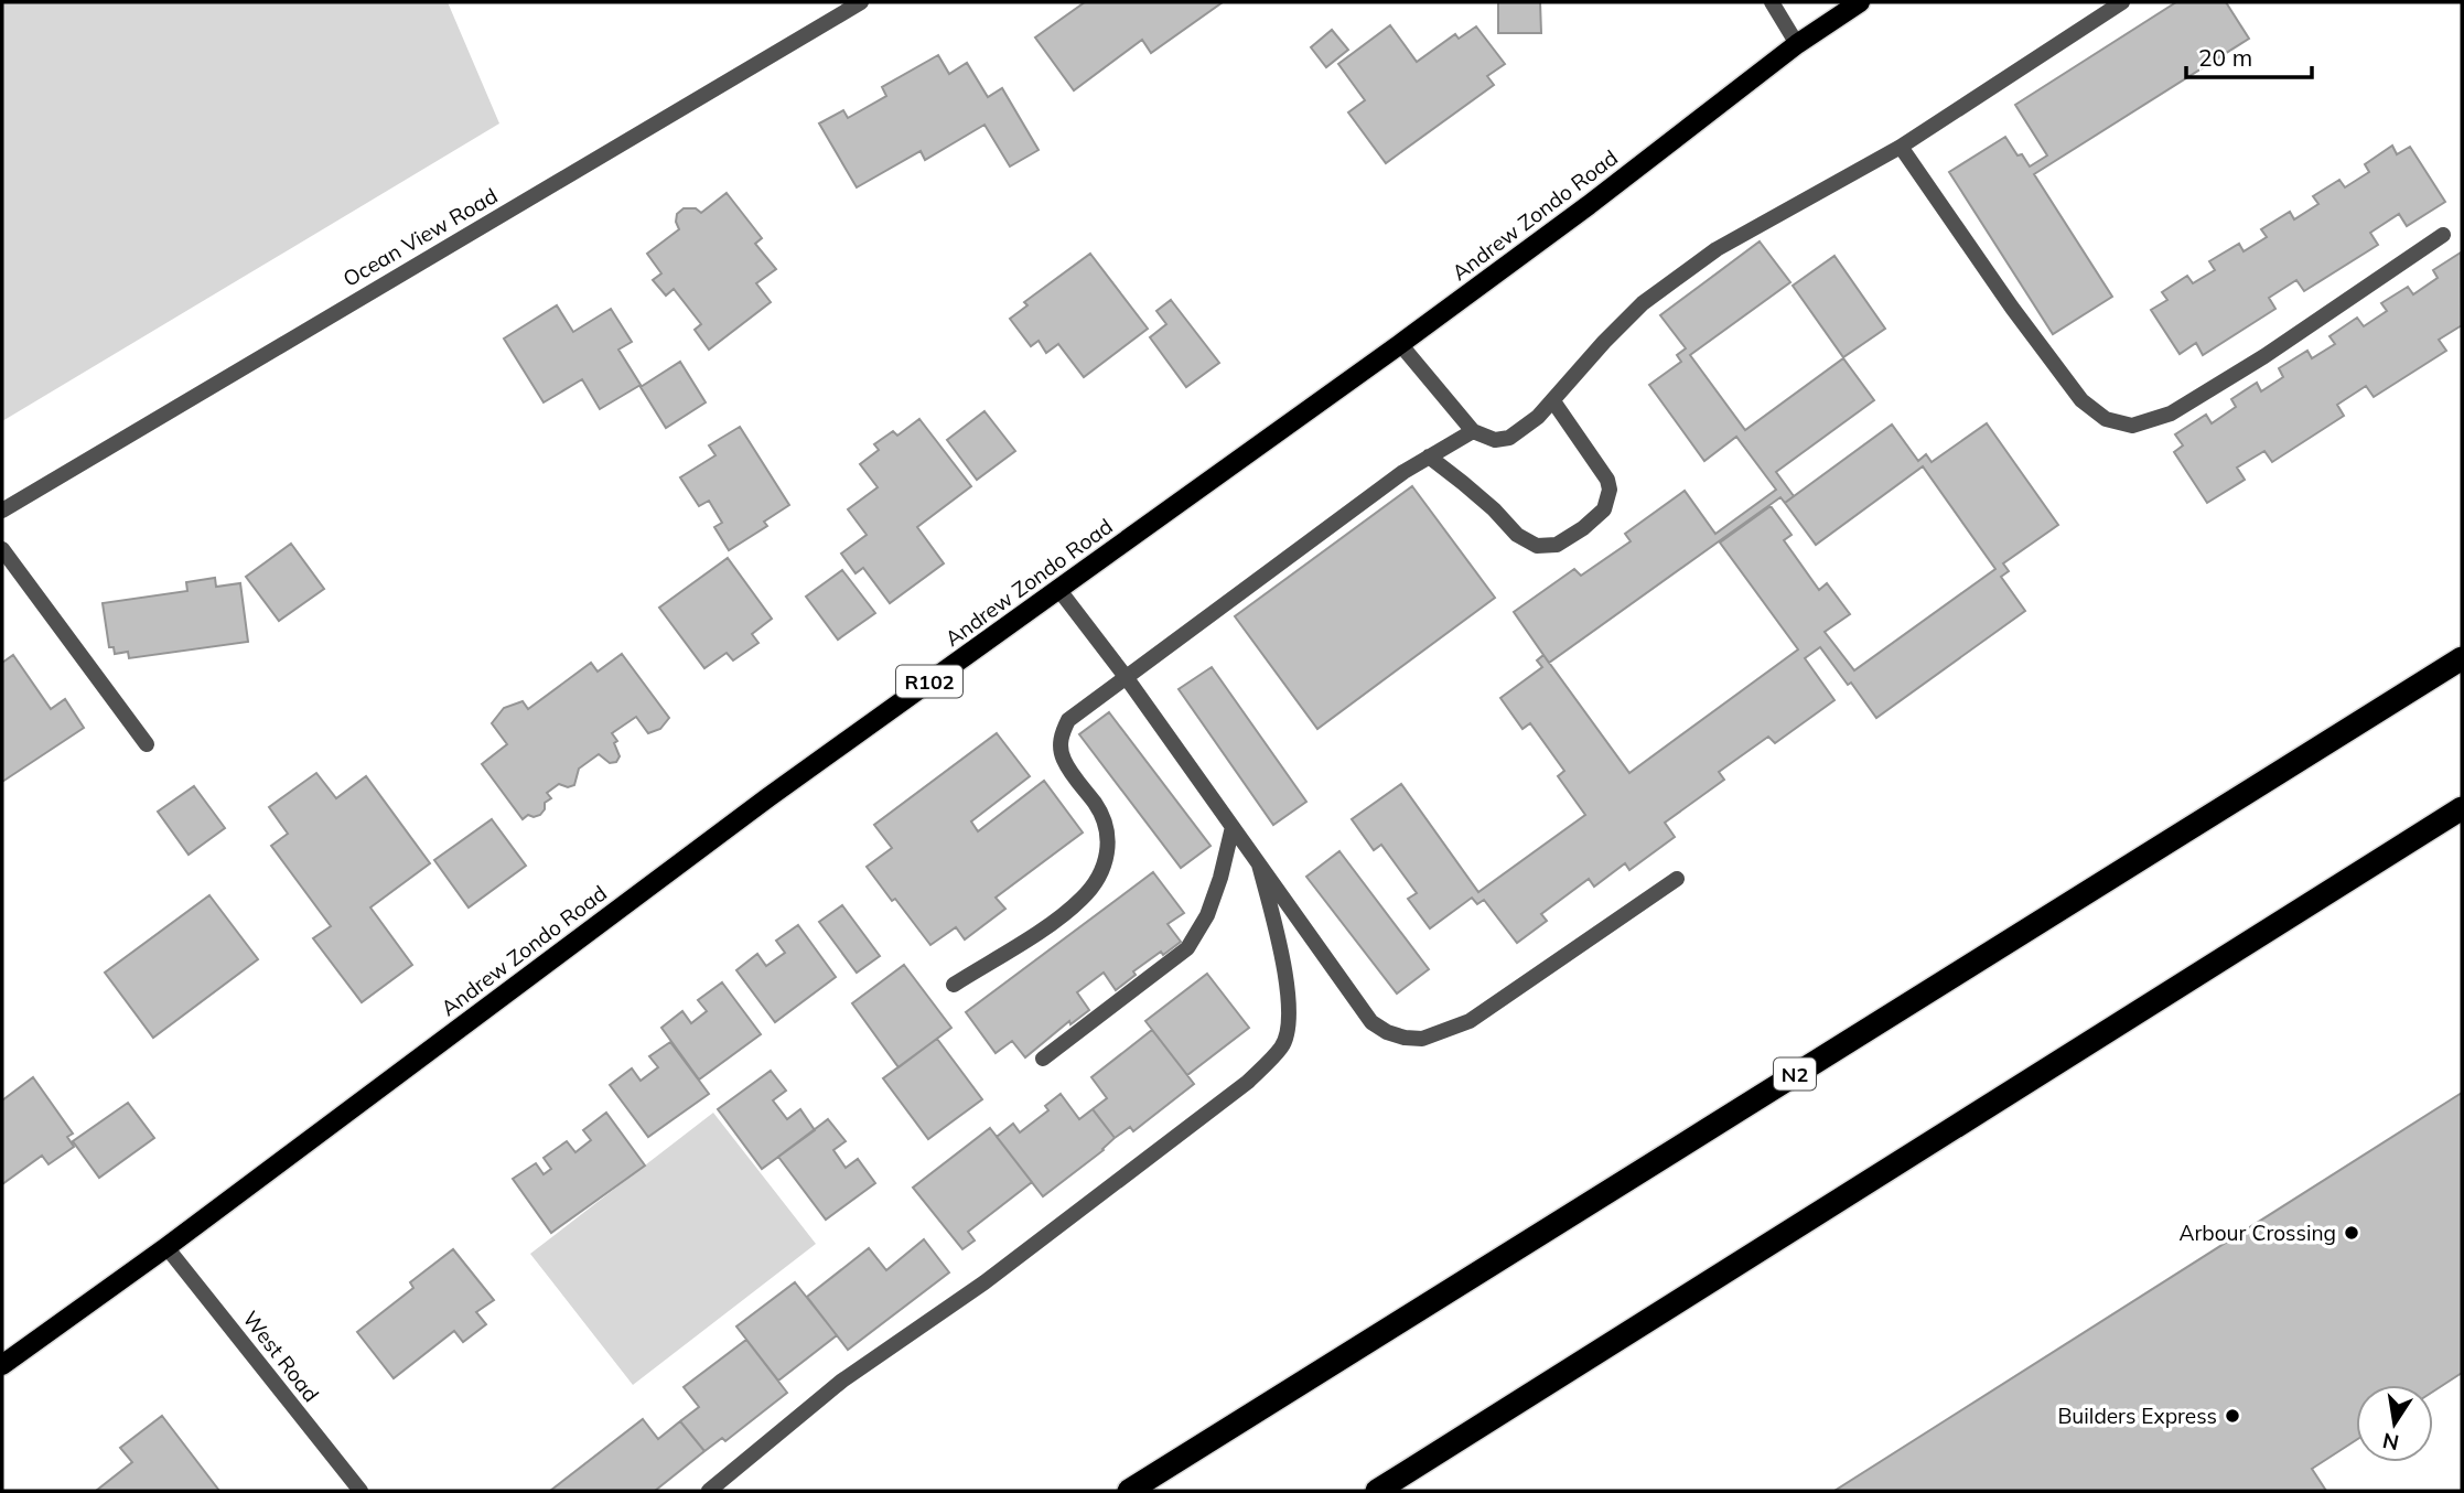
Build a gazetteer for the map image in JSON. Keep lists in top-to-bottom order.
{
  "streets": {
    "highway": ["N2"],
    "main road": ["Andrew Zondo Road", "R102"],
    "street": ["Ocean View Road", "West Road"]
  },
  "crossings": [
    ["Andrew Zondo Road", "West Road"]
  ],
  "places": ["Arbour Crossing", "Builders Express"],
  "scale_bar": "20 m",
  "north": "bottom"
}
